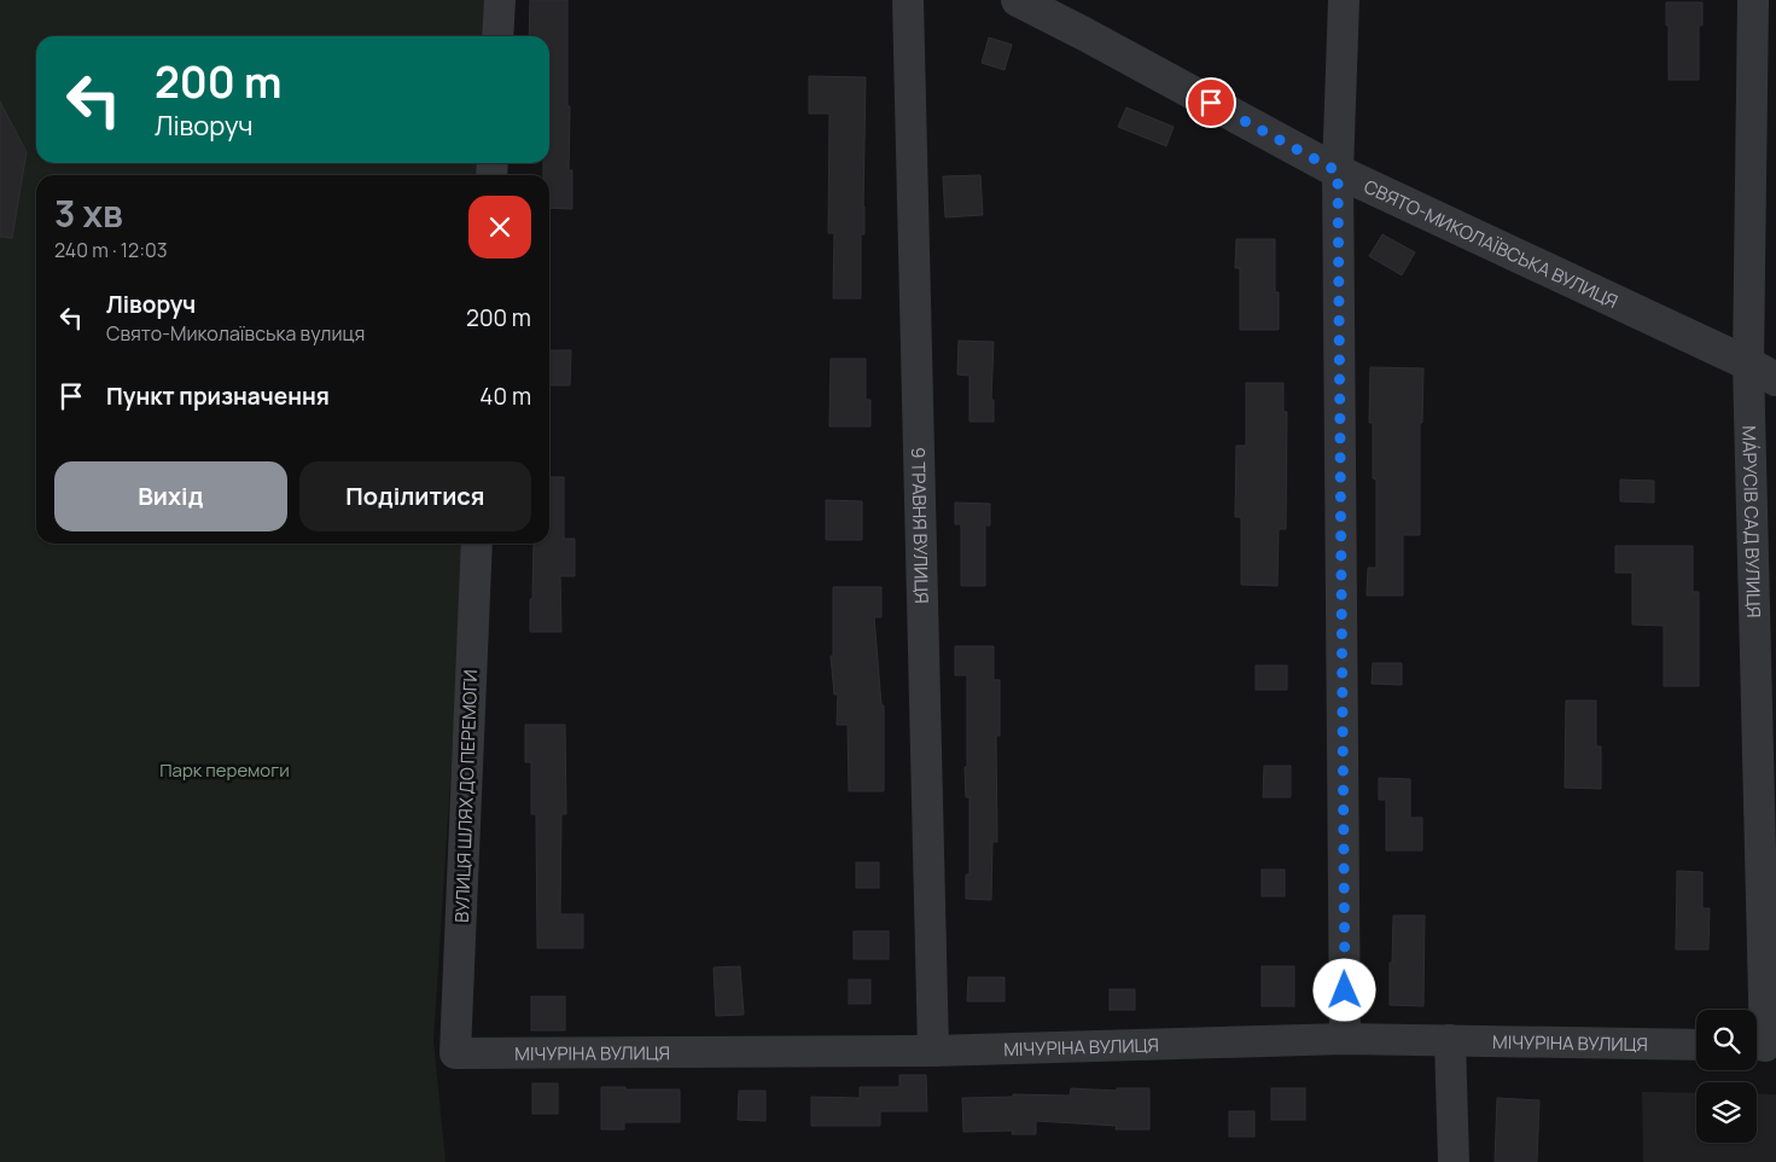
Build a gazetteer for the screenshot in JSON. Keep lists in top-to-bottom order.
{
  "streets": {
    "street": [
      "СВЯТО-МИКОЛАЇВСЬКА ВУЛИЦЯ",
      "МÁРУСІВ САД ВУЛИЦЯ",
      "9 ТРАВНЯ ВУЛИЦЯ",
      "ВУЛИЦЯ ШЛЯХ ДО ПЕРЕМОГИ",
      "МІЧУРІНА ВУЛИЦЯ"
    ]
  },
  "crossings": [
    ["СВЯТО-МИКОЛАЇВСЬКА ВУЛИЦЯ", "МÁРУСІВ САД ВУЛИЦЯ"],
    ["9 ТРАВНЯ ВУЛИЦЯ", "МІЧУРІНА ВУЛИЦЯ"],
    ["ВУЛИЦЯ ШЛЯХ ДО ПЕРЕМОГИ", "МІЧУРІНА ВУЛИЦЯ"]
  ],
  "parks": ["Парк перемоги"],
  "page": {
    "turn": ["200 m", "Ліворуч"],
    "heading": ["3 хв", "240 m · 12:03"],
    "list": [
      {
        "name": "Ліворуч",
        "note": "Свято-Миколаївська вулиця",
        "value": "200 m"
      },
      {
        "name": "Пункт призначення",
        "value": "40 m"
      }
    ],
    "buttons": ["Вихід", "Поділитися"]
  }
}
